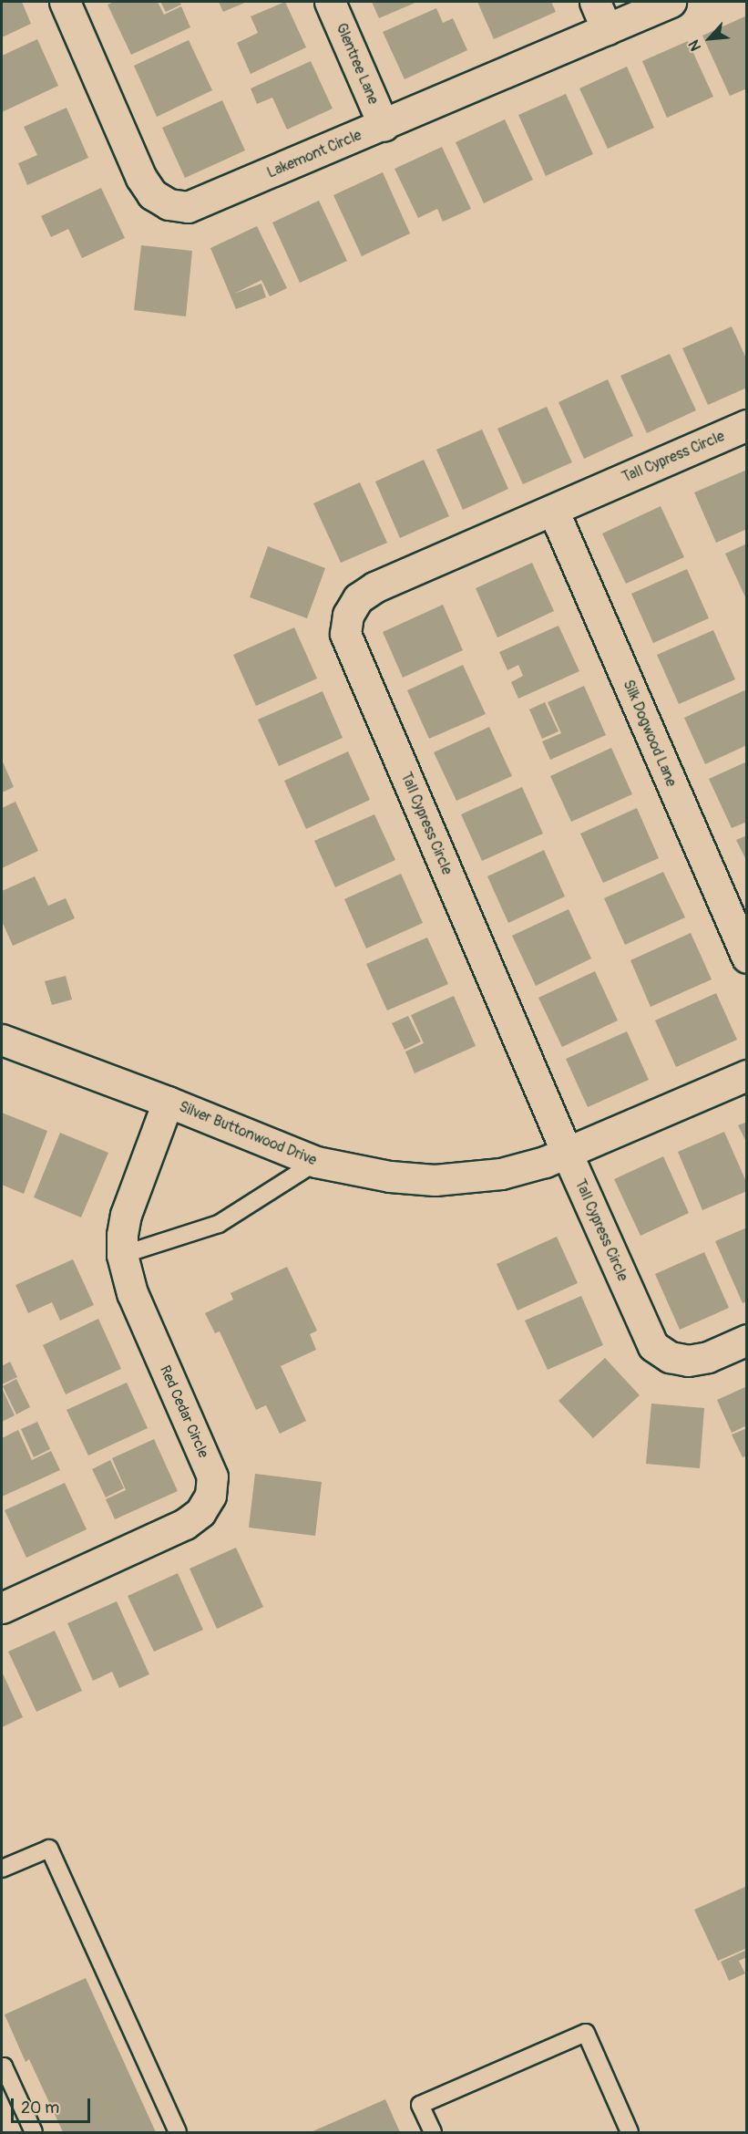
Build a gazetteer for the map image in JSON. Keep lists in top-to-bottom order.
{
  "streets": {
    "street": [
      "Glentree Lane",
      "Lakemont Circle",
      "Tall Cypress Circle",
      "Silk Dogwood Lane",
      "Silver Buttonwood Drive",
      "Red Cedar Circle"
    ]
  },
  "crossings": [
    ["Glentree Lane", "Lakemont Circle"],
    ["Tall Cypress Circle", "Silk Dogwood Lane"],
    ["Tall Cypress Circle", "Silver Buttonwood Drive"],
    ["Silver Buttonwood Drive", "Red Cedar Circle"]
  ],
  "scale_bar": "20 m",
  "north": "bottom left"
}
